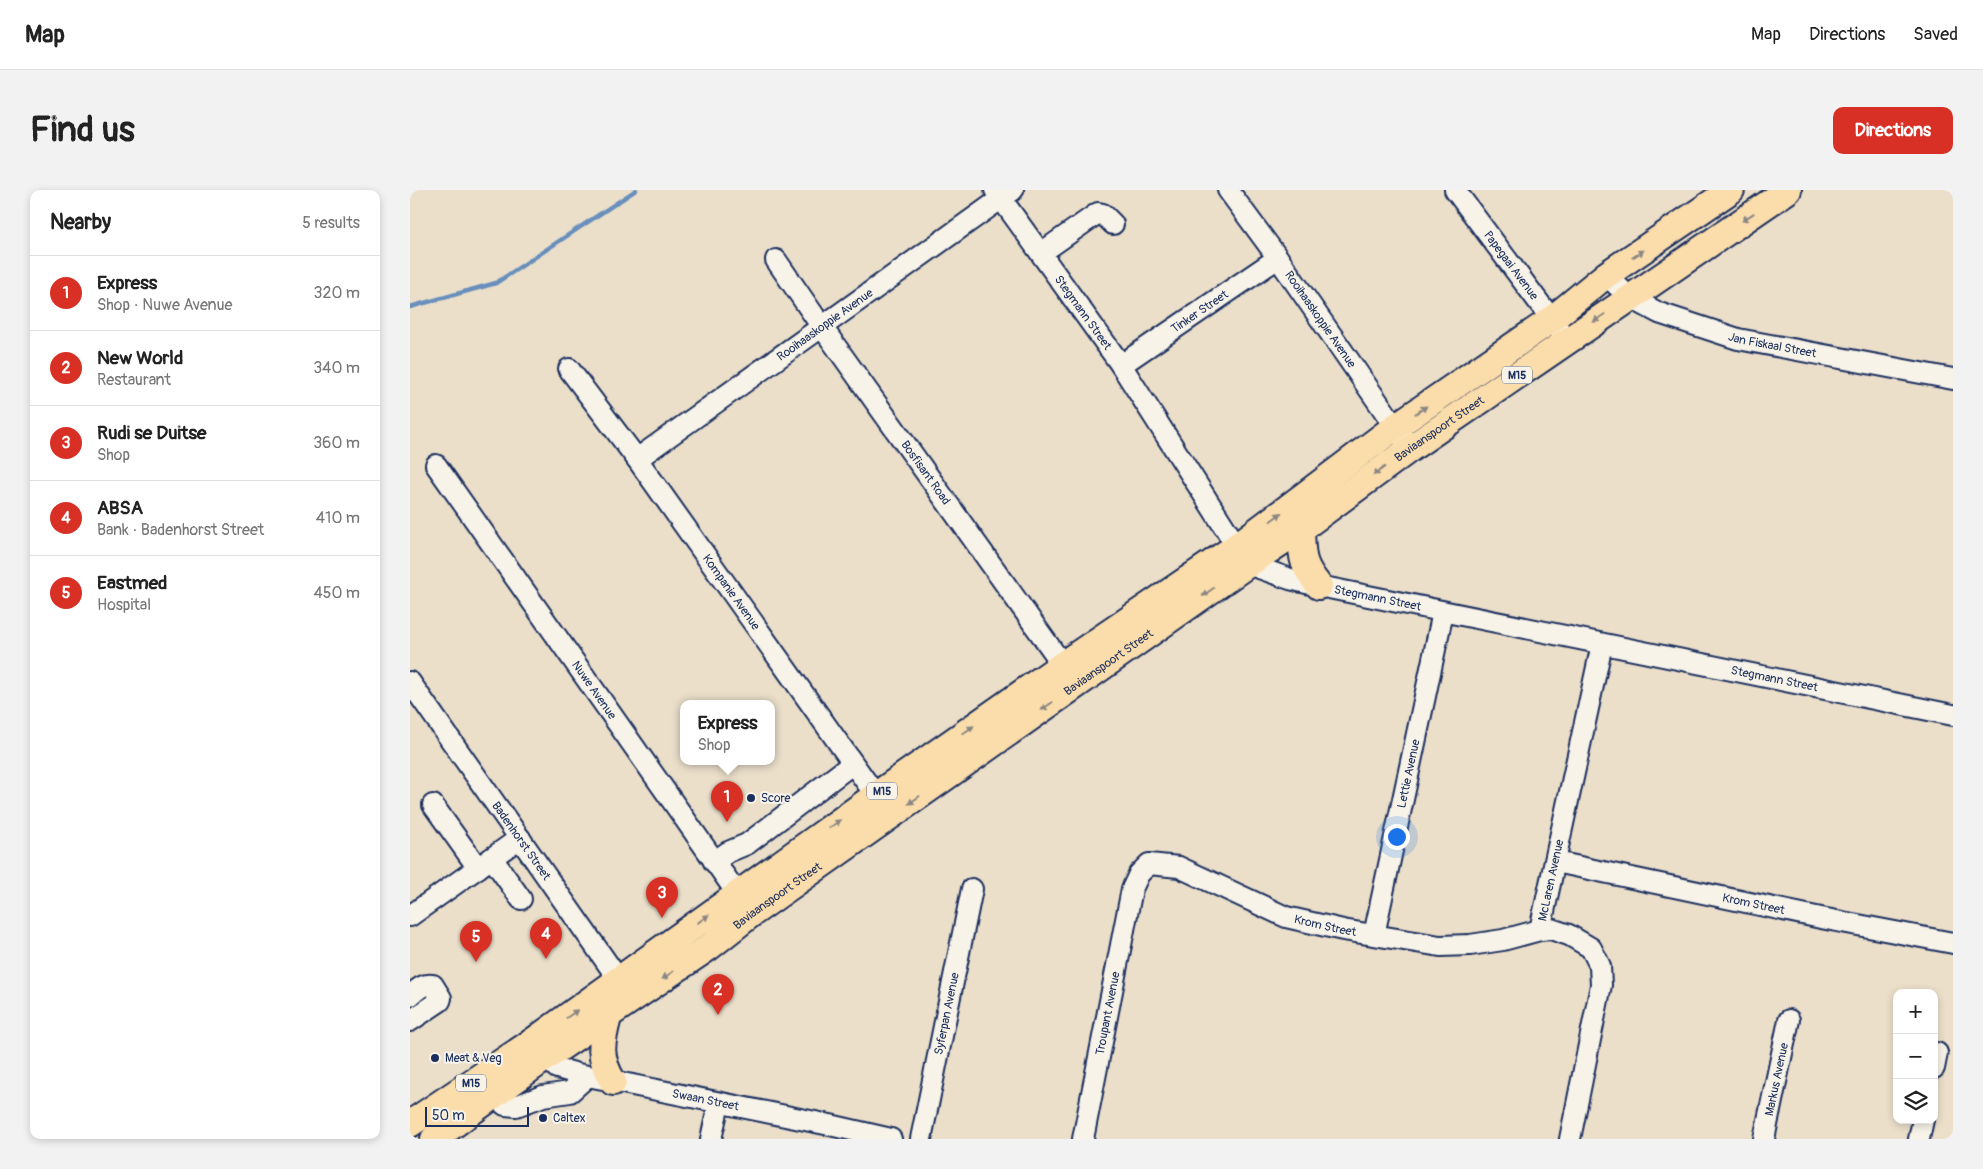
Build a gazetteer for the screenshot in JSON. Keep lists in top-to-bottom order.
{
  "streets": {
    "main road": ["M15", "Baviaanspoort Street"],
    "street": [
      "Papegaai Avenue",
      "Tinker Street",
      "Stegmann Street",
      "Rooihaaskoppie Avenue",
      "Jan Fiskaal Street",
      "Bosfisant Road",
      "Kompanie Avenue",
      "Nuwe Avenue",
      "Lettie Avenue",
      "Badenhorst Street",
      "McLaren Avenue",
      "Krom Street",
      "Syferpan Avenue",
      "Troupant Avenue",
      "Markus Avenue",
      "Swaan Street"
    ]
  },
  "crossings": [
    ["Papegaai Avenue", "Baviaanspoort Street"],
    ["Tinker Street", "Stegmann Street"],
    ["Tinker Street", "Rooihaaskoppie Avenue"],
    ["Stegmann Street", "Rooihaaskoppie Avenue"],
    ["Stegmann Street", "Baviaanspoort Street"],
    ["Stegmann Street", "Lettie Avenue"],
    ["Stegmann Street", "McLaren Avenue"],
    ["Rooihaaskoppie Avenue", "Baviaanspoort Street"],
    ["Rooihaaskoppie Avenue", "Bosfisant Road"],
    ["Rooihaaskoppie Avenue", "Kompanie Avenue"],
    ["Jan Fiskaal Street", "Baviaanspoort Street"],
    ["Baviaanspoort Street", "Bosfisant Road"],
    ["Baviaanspoort Street", "Kompanie Avenue"],
    ["Baviaanspoort Street", "Nuwe Avenue"],
    ["Baviaanspoort Street", "Badenhorst Street"],
    ["Baviaanspoort Street", "Swaan Street"],
    ["Lettie Avenue", "Krom Street"],
    ["McLaren Avenue", "Krom Street"],
    ["Krom Street", "Troupant Avenue"]
  ],
  "places": ["Score", "Meat & Veg", "Caltex"],
  "scale_bar": "50 m",
  "page": {
    "header": "Map",
    "nav": ["Map", "Directions", "Saved"],
    "buttons": "Directions",
    "title": "Find us",
    "heading": ["Nearby", "5 results"],
    "list": [
      {
        "mark": "1",
        "name": "Express",
        "note": "Shop · Nuwe Avenue",
        "value": "320 m"
      },
      {
        "mark": "2",
        "name": "New World",
        "note": "Restaurant",
        "value": "340 m"
      },
      {
        "mark": "3",
        "name": "Rudi se Duitse",
        "note": "Shop",
        "value": "360 m"
      },
      {
        "mark": "4",
        "name": "ABSA",
        "note": "Bank · Badenhorst Street",
        "value": "410 m"
      },
      {
        "mark": "5",
        "name": "Eastmed",
        "note": "Hospital",
        "value": "450 m"
      }
    ],
    "popup": ["Express", "Shop"],
    "pins": [
      "1",
      "3",
      "4",
      "5",
      "2"
    ],
    "map_buttons": ["+", "−"],
    "scale": "50 m"
  }
}
